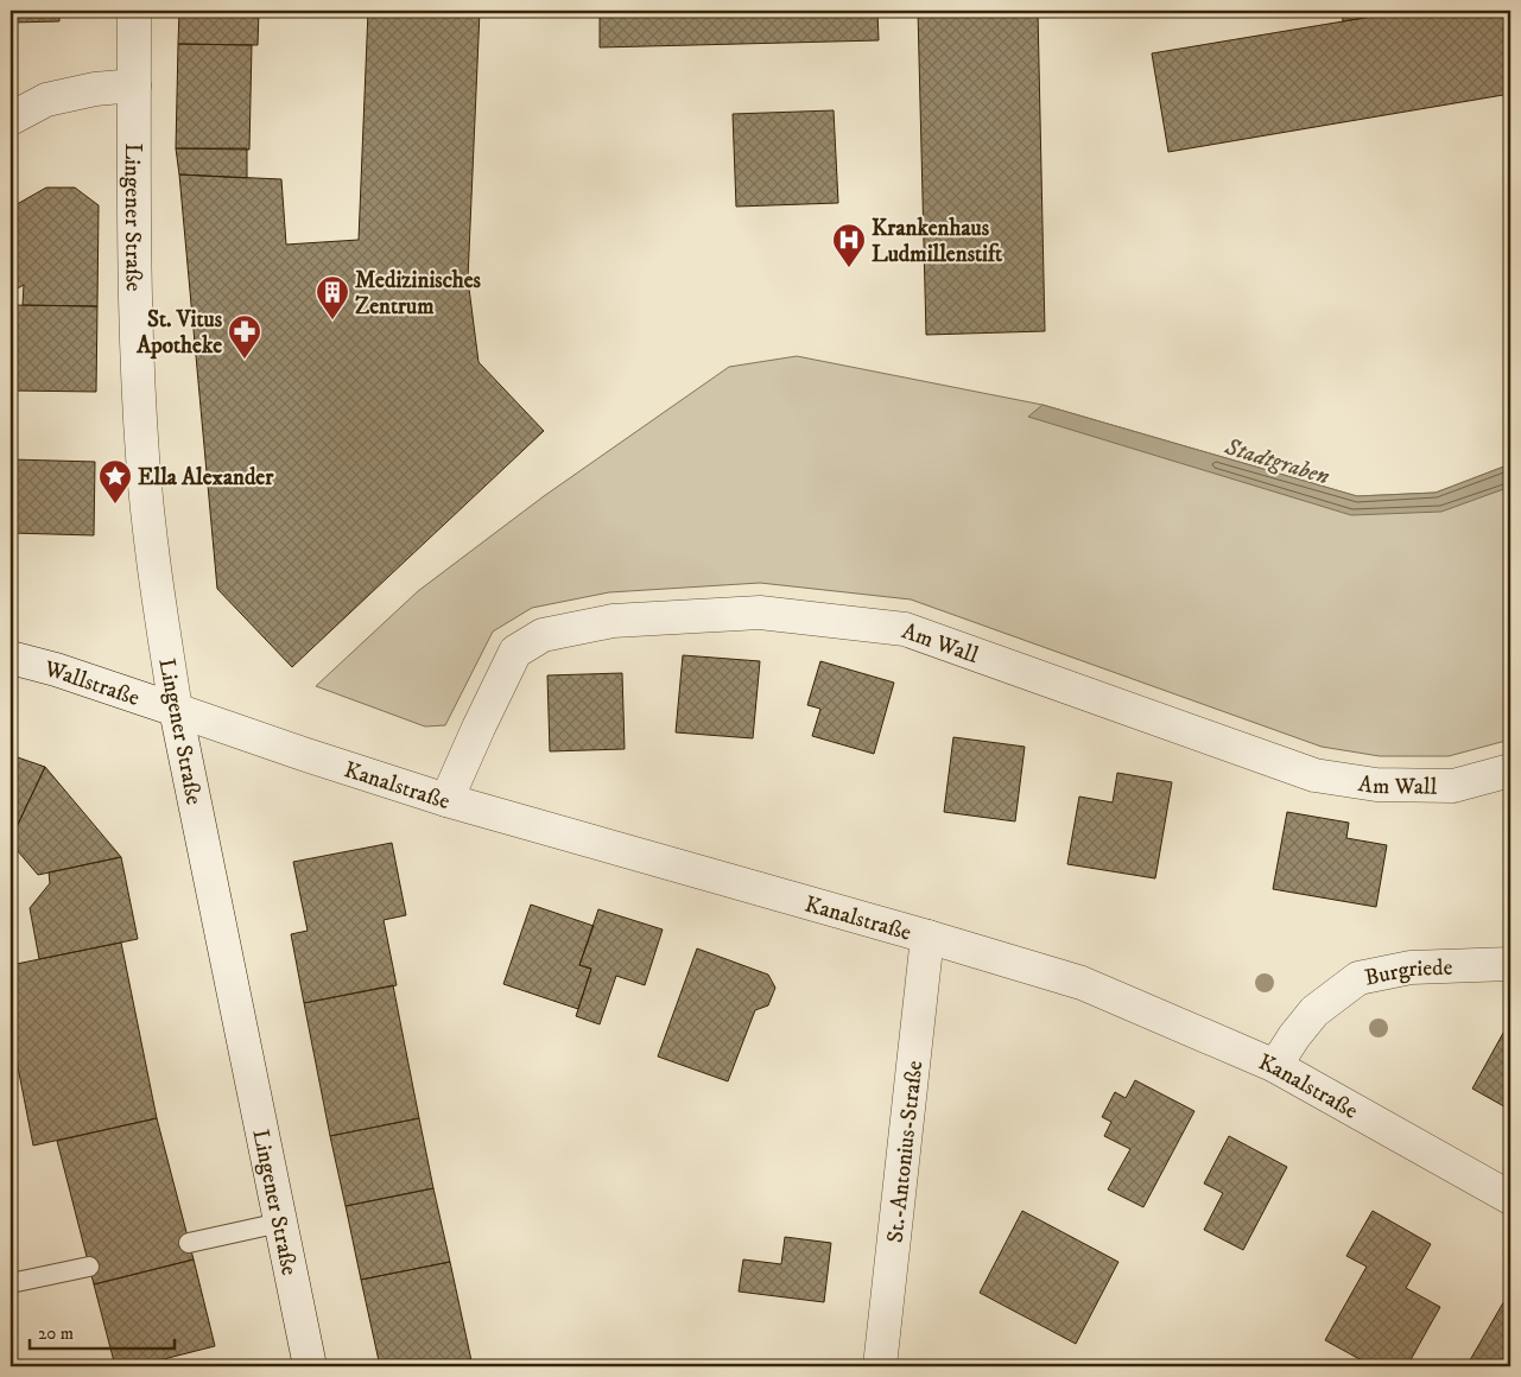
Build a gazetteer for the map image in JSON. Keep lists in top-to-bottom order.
{
  "streets": {
    "street": [
      "Lingener Straße",
      "Am Wall",
      "Wallstraße",
      "Kanalstraße",
      "Burgriede",
      "St.-Antonius-Straße"
    ]
  },
  "crossings": [
    ["Lingener Straße", "Wallstraße"],
    ["Lingener Straße", "Kanalstraße"],
    ["Am Wall", "Kanalstraße"],
    ["Wallstraße", "Kanalstraße"],
    ["Kanalstraße", "Burgriede"],
    ["Kanalstraße", "St.-Antonius-Straße"]
  ],
  "water": ["Stadtgraben"],
  "places": {
    "hospital": ["Krankenhaus Ludmillenstift"],
    "building": ["Medizinisches Zentrum"],
    "pharmacy": ["St. Vitus Apotheke"],
    "place": ["Ella Alexander"]
  },
  "scale_bar": "20 m"
}
